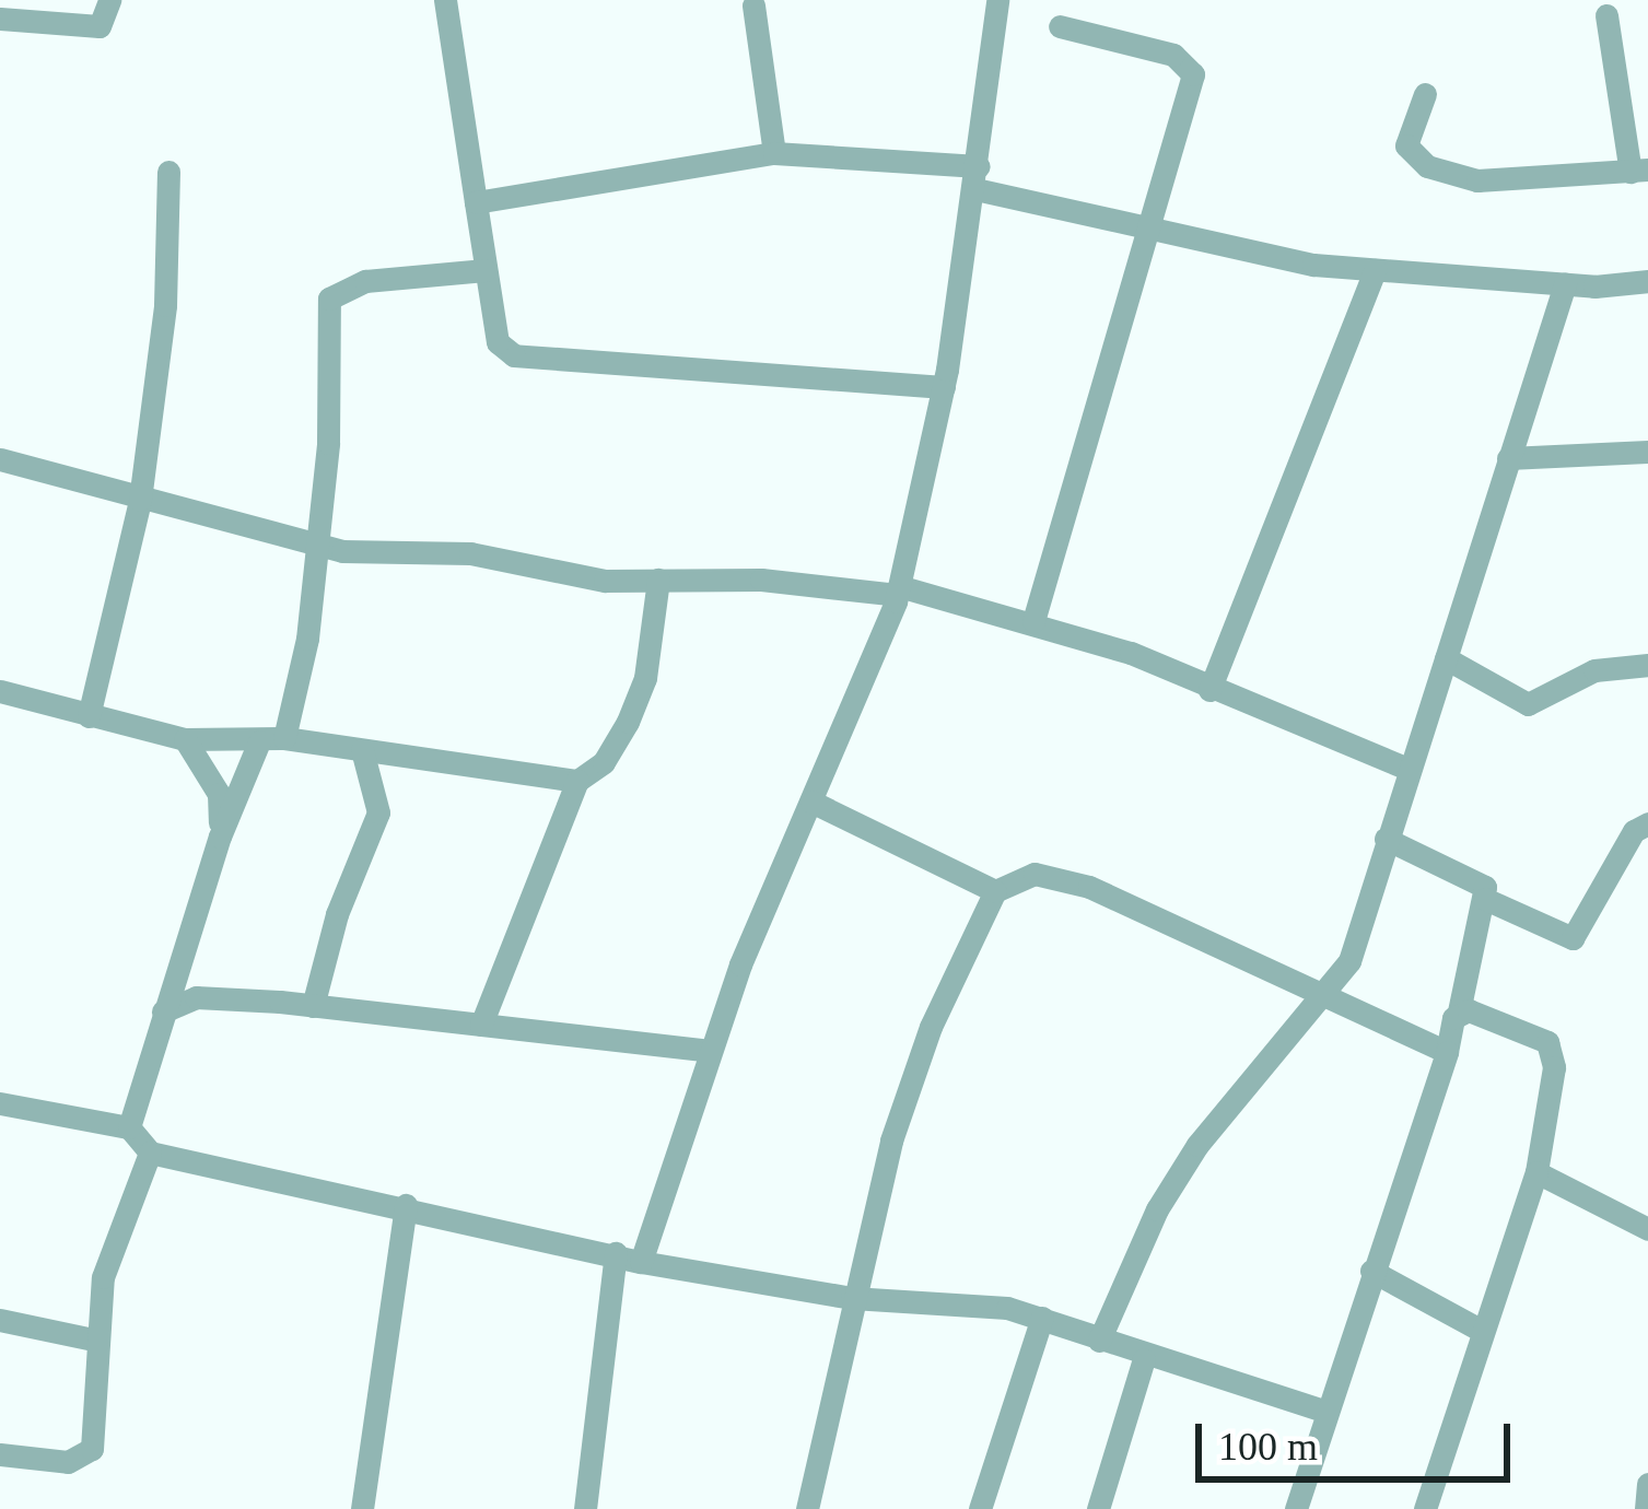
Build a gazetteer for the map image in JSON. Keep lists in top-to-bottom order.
{
  "scale_bar": "100 m"
}
